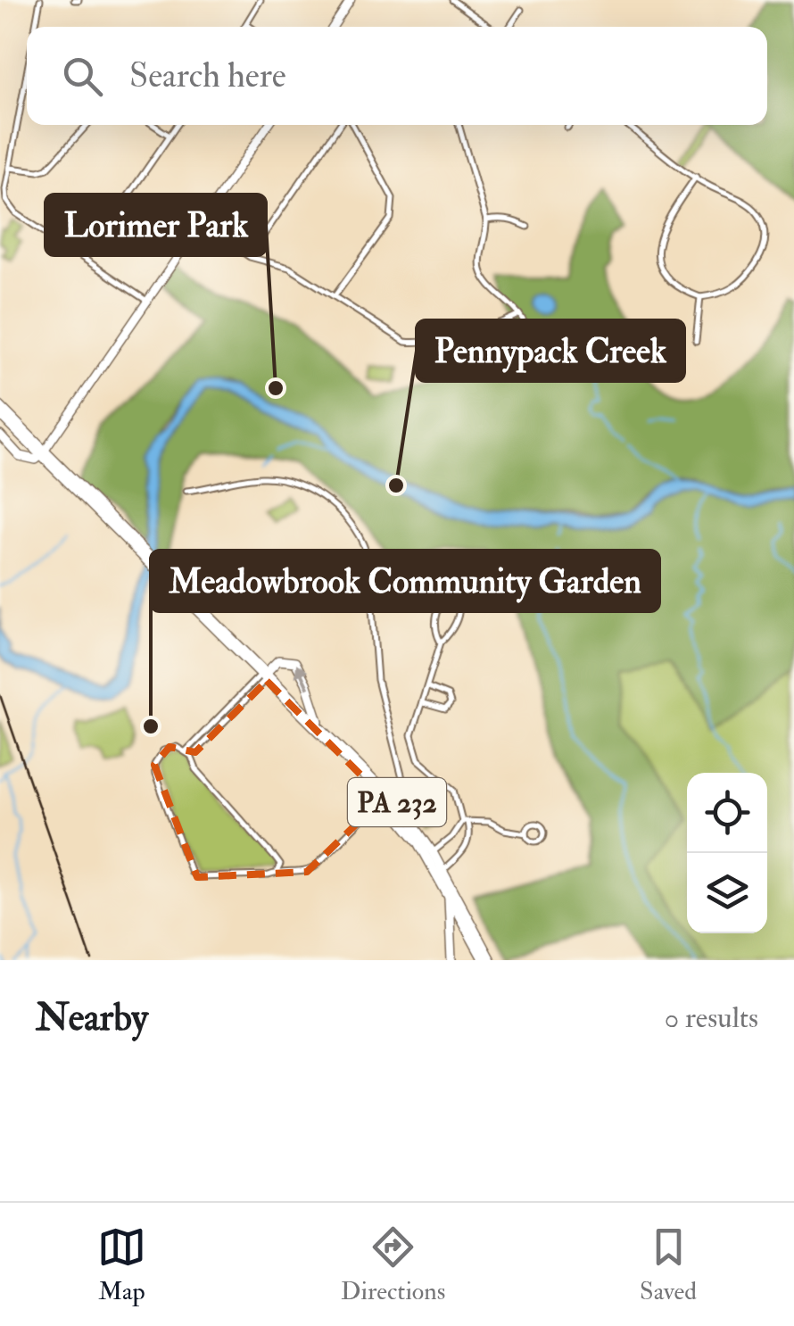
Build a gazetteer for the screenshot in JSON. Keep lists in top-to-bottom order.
{
  "streets": {
    "main road": ["PA 232"]
  },
  "places": ["Lorimer Park", "Pennypack Creek", "Meadowbrook Community Garden"],
  "page": {
    "search": "Search here",
    "heading": ["Nearby", "0 results"],
    "nav": ["Map", "Directions", "Saved"]
  }
}
